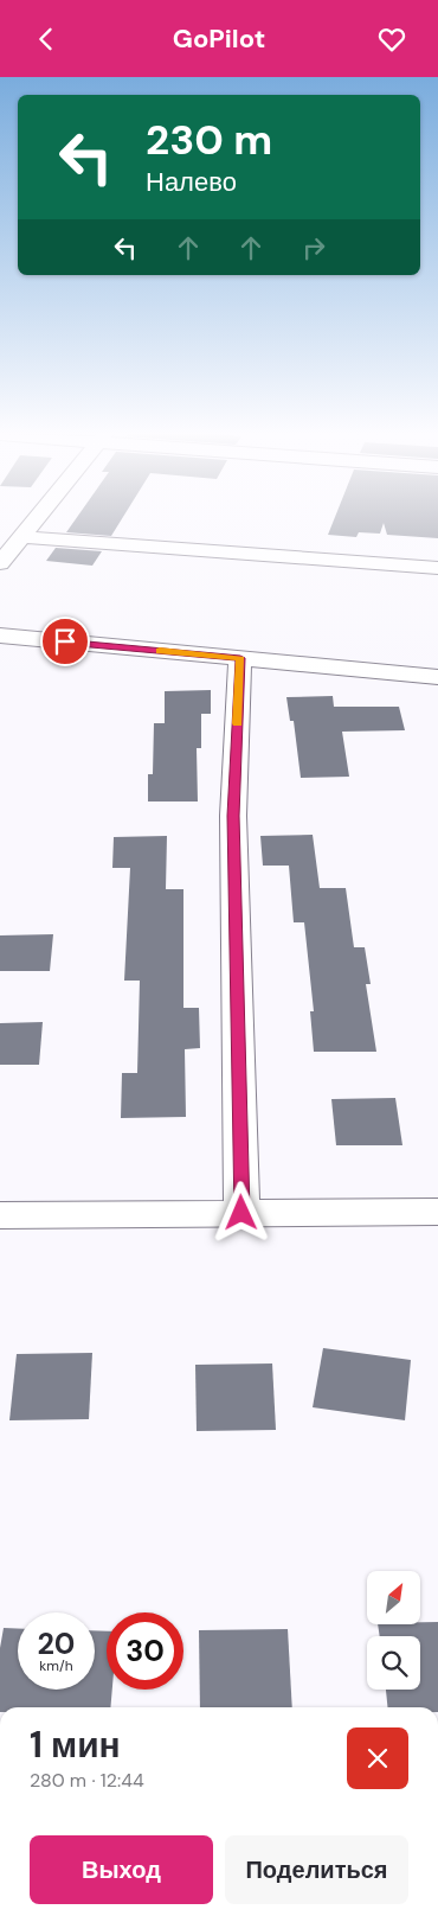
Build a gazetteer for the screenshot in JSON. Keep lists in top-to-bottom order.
{
  "north": "top right",
  "page": {
    "header": "GoPilot",
    "turn": ["230 m", "Налево"],
    "speed": "20 km/h",
    "limit": "30",
    "heading": ["1 мин", "280 m · 12:44"],
    "buttons": ["Выход", "Поделиться"]
  }
}
